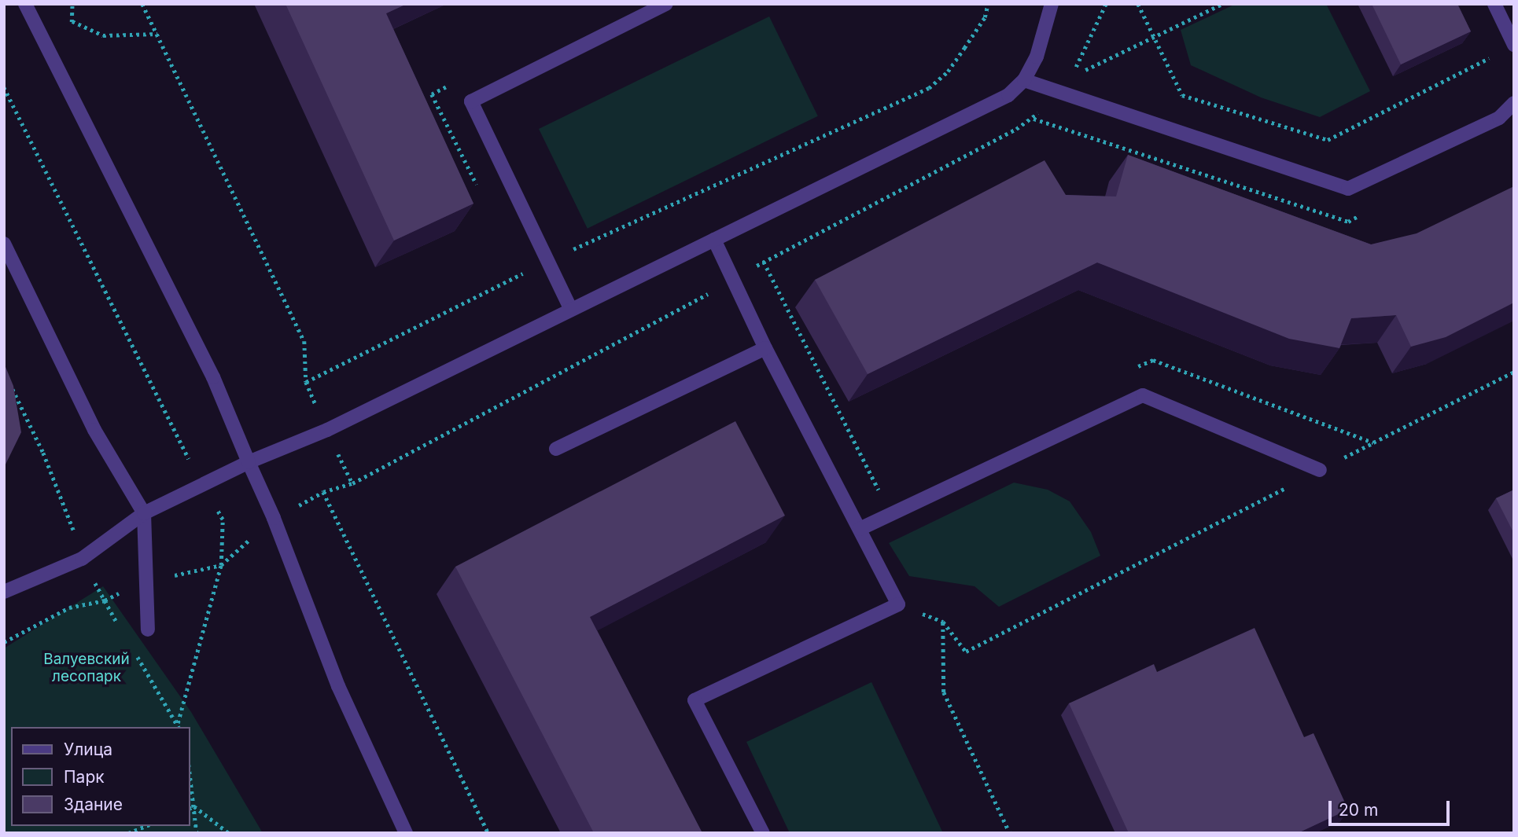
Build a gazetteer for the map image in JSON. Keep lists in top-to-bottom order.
{
  "parks": ["Валуевский лесопарк"],
  "legend": ["Улица", "Парк", "Здание"],
  "scale_bar": "20 m"
}
